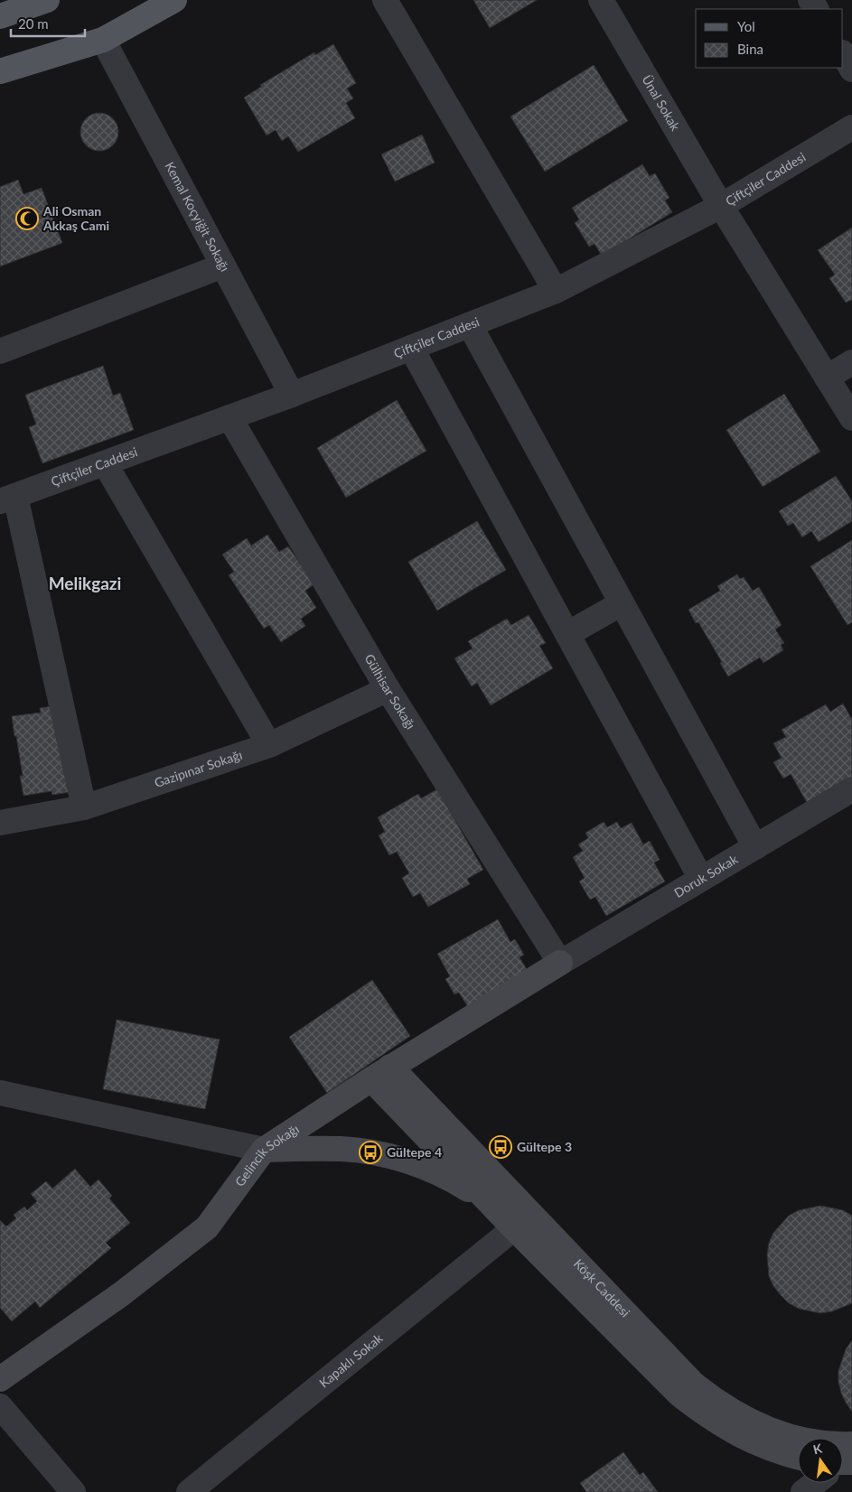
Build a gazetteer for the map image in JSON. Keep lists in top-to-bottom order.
{
  "streets": {
    "street": [
      "Ünal Sokak",
      "Çiftçiler Caddesi",
      "Kemal Koçyiğit Sokağı",
      "Gülhisar Sokağı",
      "Gazipınar Sokağı",
      "Doruk Sokak",
      "Gelincik Sokağı",
      "Köşk Caddesi",
      "Kapaklı Sokak"
    ]
  },
  "crossings": [
    ["Ünal Sokak", "Çiftçiler Caddesi"],
    ["Çiftçiler Caddesi", "Kemal Koçyiğit Sokağı"],
    ["Çiftçiler Caddesi", "Gülhisar Sokağı"],
    ["Gülhisar Sokağı", "Gazipınar Sokağı"],
    ["Gülhisar Sokağı", "Doruk Sokak"],
    ["Gülhisar Sokağı", "Gelincik Sokağı"],
    ["Doruk Sokak", "Gelincik Sokağı"],
    ["Gelincik Sokağı", "Köşk Caddesi"],
    ["Köşk Caddesi", "Kapaklı Sokak"]
  ],
  "districts": ["Melikgazi"],
  "places": {
    "mosque": ["Ali Osman Akkaş Cami"],
    "bus stop": ["Gültepe 3", "Gültepe 4"]
  },
  "legend": ["Yol", "Bina"],
  "scale_bar": "20 m",
  "north": "top"
}
